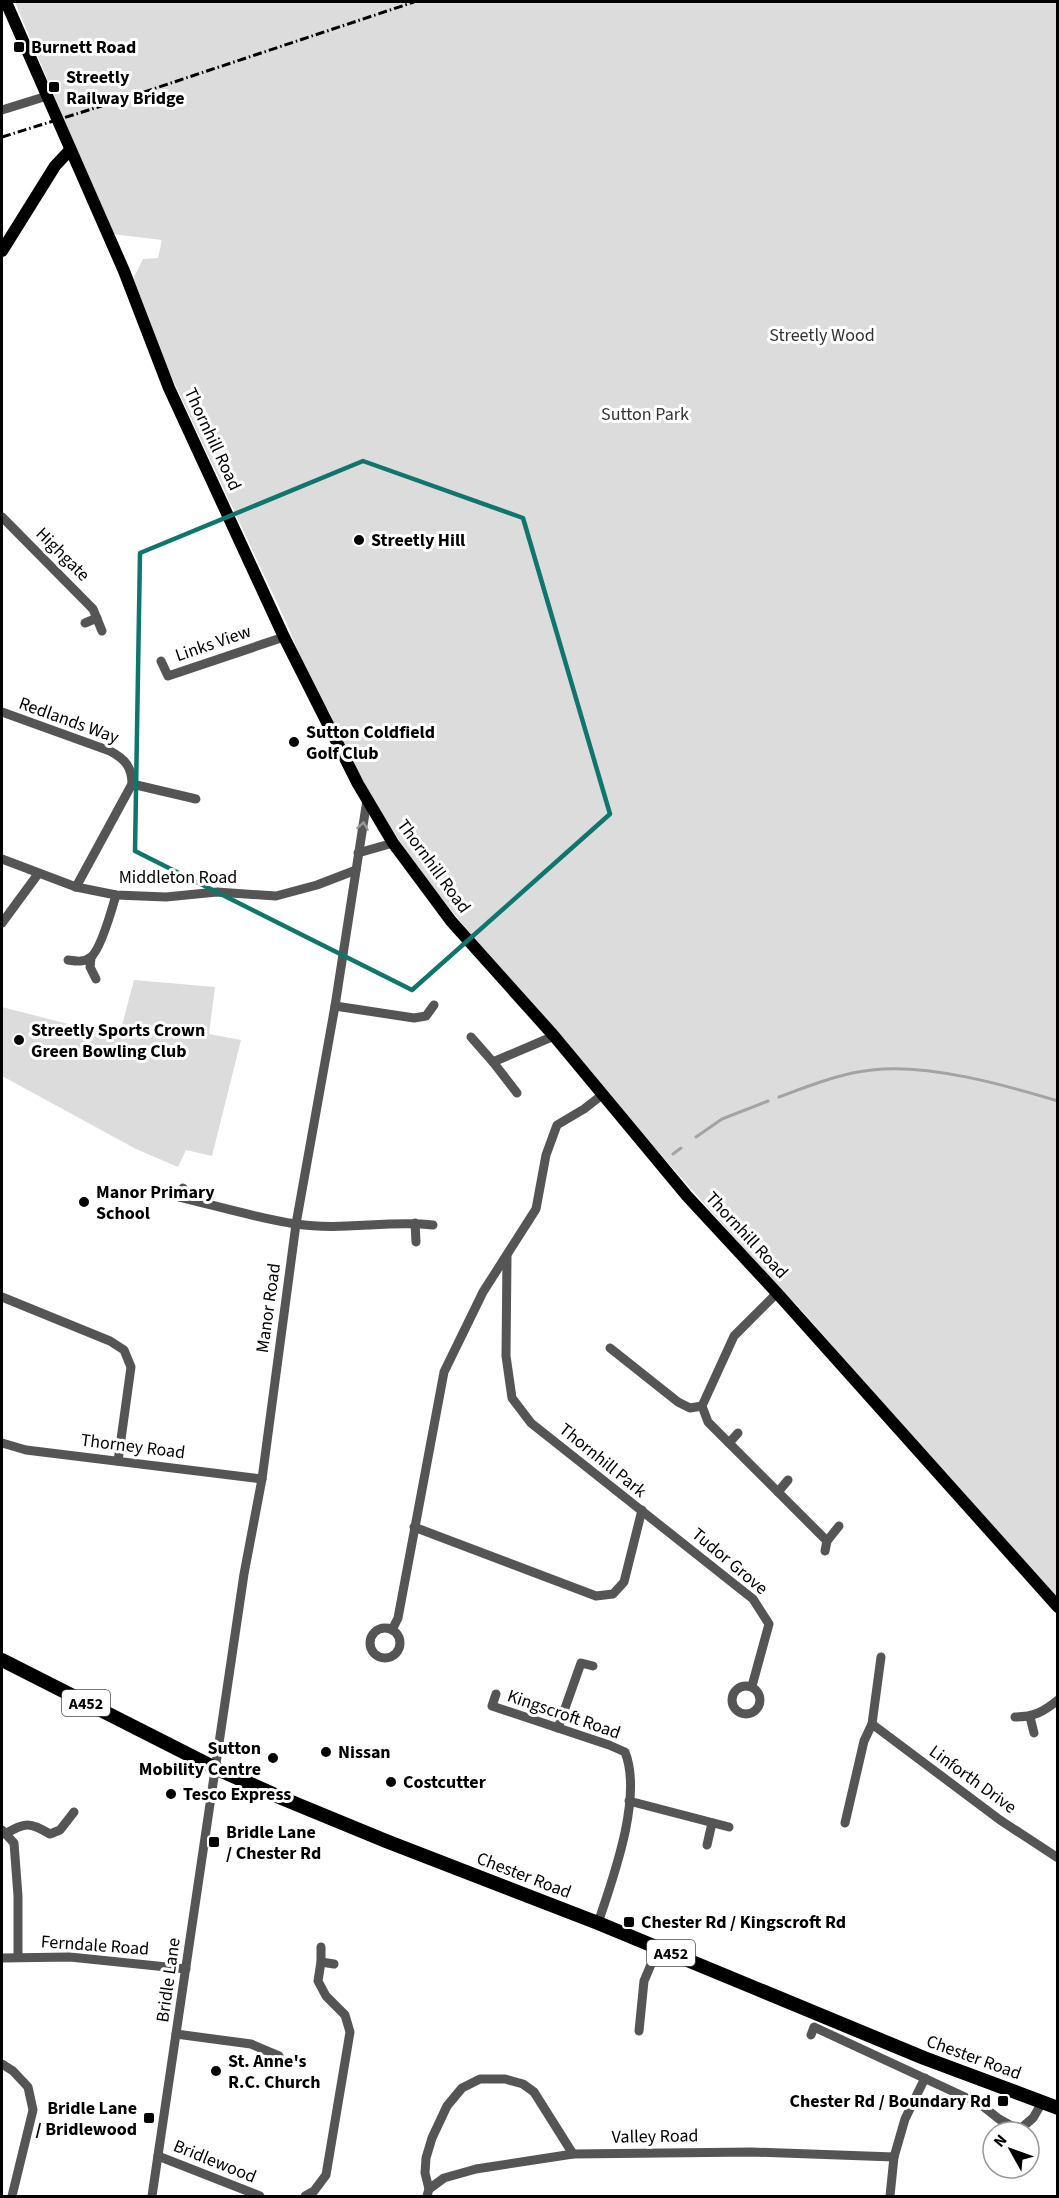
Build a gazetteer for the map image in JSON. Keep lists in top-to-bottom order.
{
  "streets": {
    "highway": ["A452", "Chester Road"],
    "main road": ["Thornhill Road"],
    "street": [
      "Highgate",
      "Links View",
      "Redlands Way",
      "Middleton Road",
      "Manor Road",
      "Thorney Road",
      "Thornhill Park",
      "Tudor Grove",
      "Kingscroft Road",
      "Linforth Drive",
      "Ferndale Road",
      "Bridle Lane",
      "Valley Road",
      "Bridlewood"
    ]
  },
  "crossings": [
    ["Thornhill Road", "Links View"],
    ["Thornhill Road", "Manor Road"],
    ["Middleton Road", "Manor Road"],
    ["Manor Road", "Thorney Road"],
    ["Manor Road", "Chester Road"],
    ["Manor Road", "Bridle Lane"],
    ["Thornhill Park", "Tudor Grove"],
    ["Kingscroft Road", "Chester Road"],
    ["Chester Road", "Bridle Lane"],
    ["Ferndale Road", "Bridle Lane"],
    ["Bridle Lane", "Bridlewood"]
  ],
  "parks": ["Streetly Wood", "Sutton Park"],
  "places": {
    "transit": [
      "Burnett Road",
      "Streetly Railway Bridge",
      "Bridle Lane / Chester Rd",
      "Chester Rd / Kingscroft Rd",
      "Chester Rd / Boundary Rd",
      "Bridle Lane / Bridlewood"
    ],
    "other": [
      "Streetly Hill",
      "Sutton Coldfield Golf Club",
      "Streetly Sports Crown Green Bowling Club",
      "Manor Primary School",
      "Nissan",
      "Sutton Mobility Centre",
      "Costcutter",
      "Tesco Express",
      "St. Anne's R.C. Church"
    ]
  },
  "north": "top left"
}
